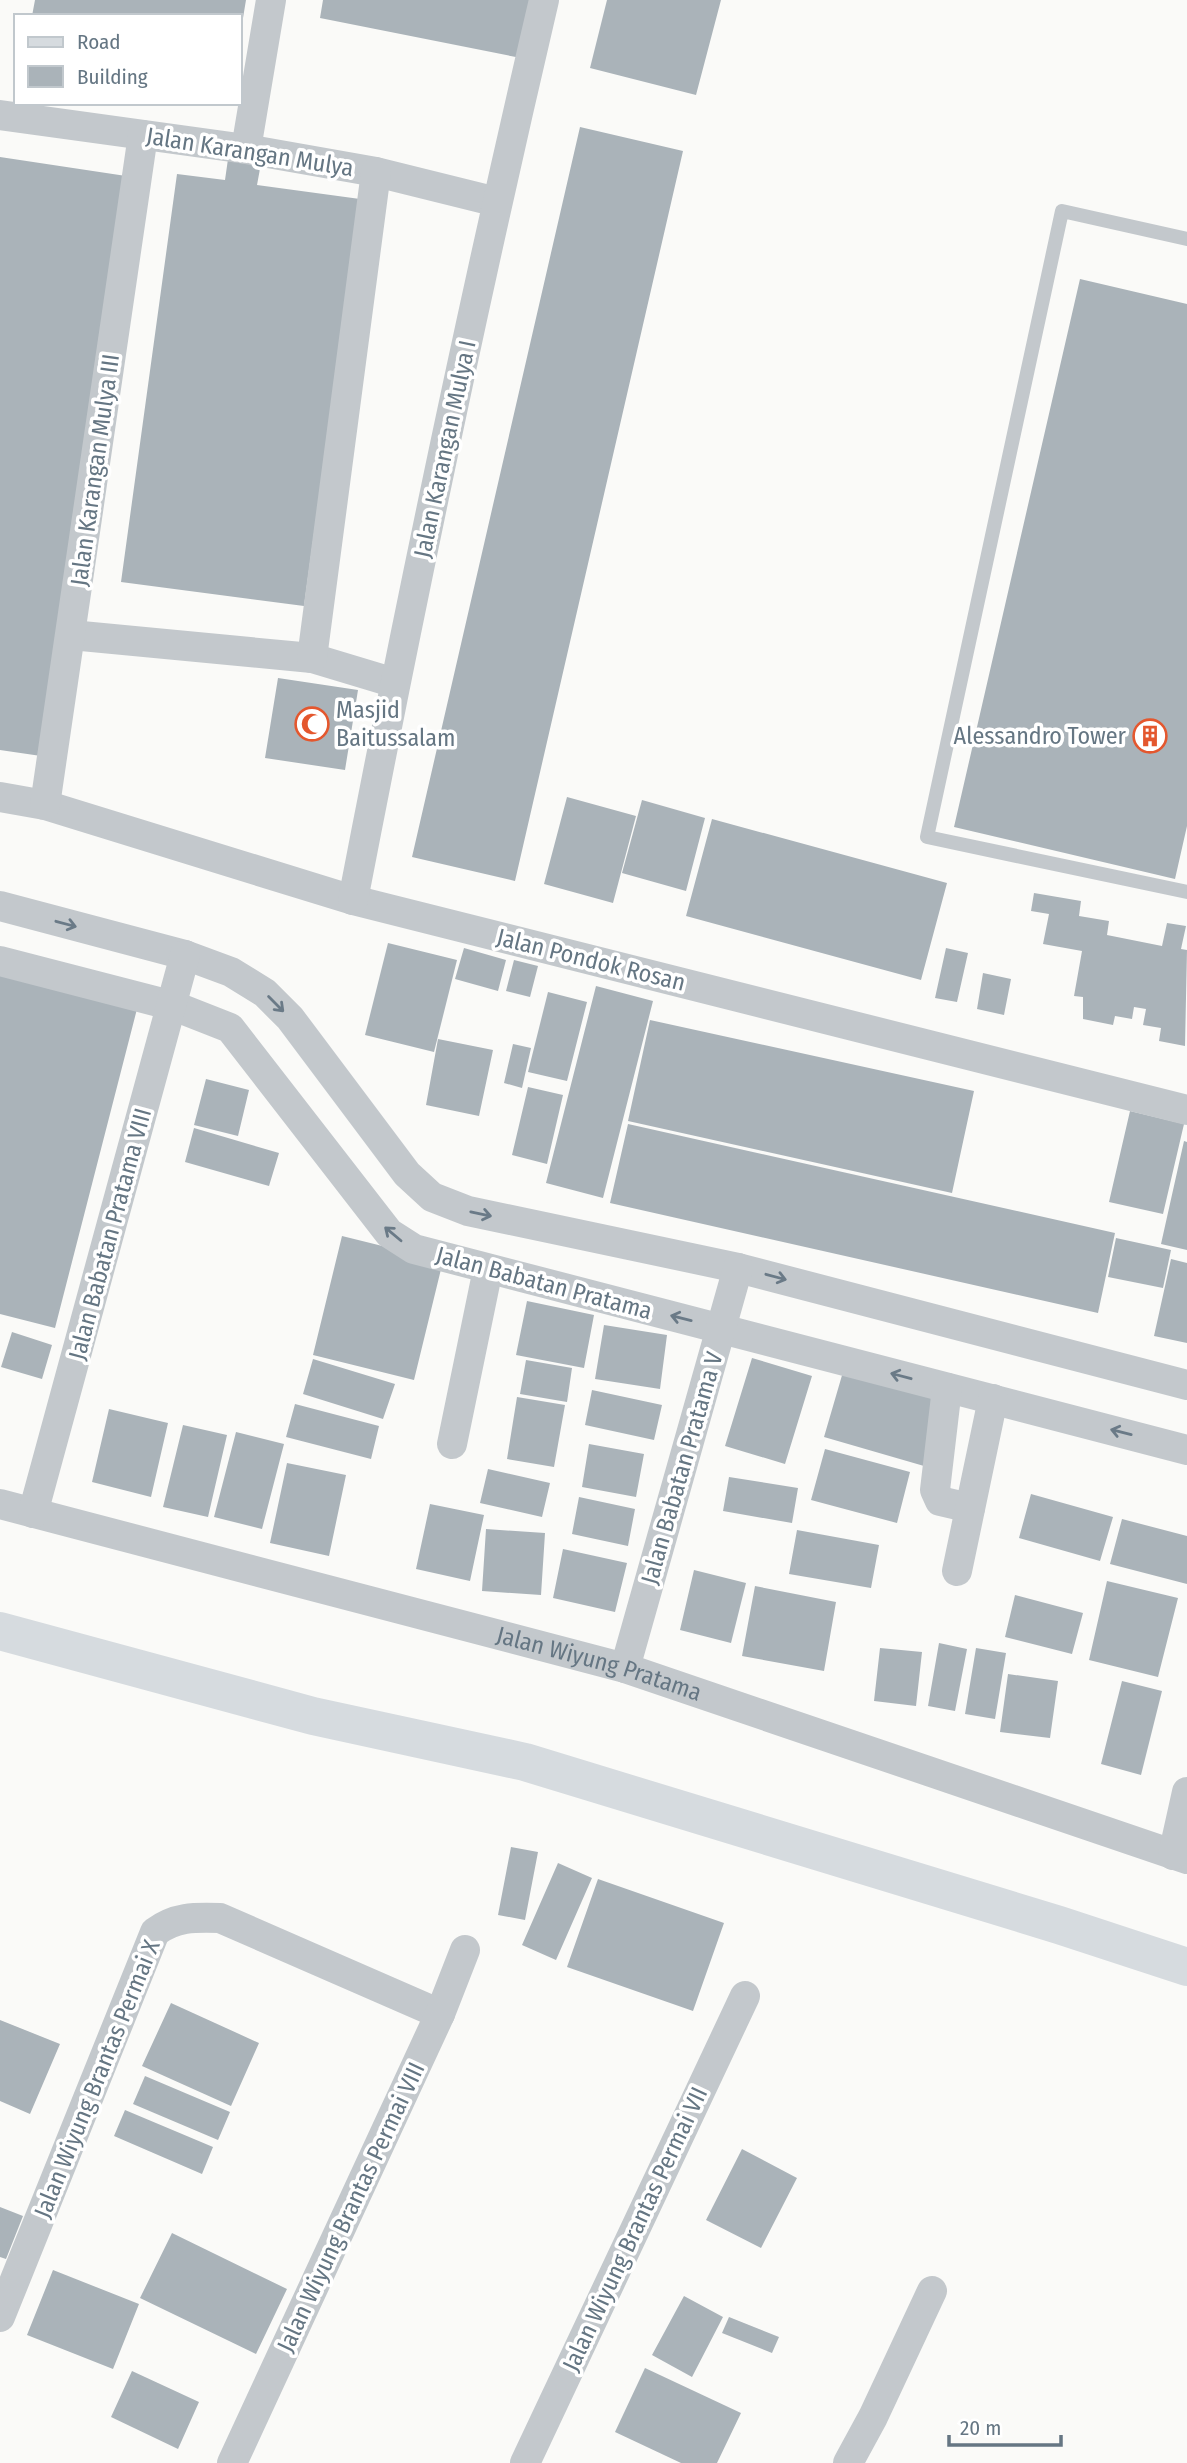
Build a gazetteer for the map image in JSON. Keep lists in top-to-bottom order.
{
  "streets": {
    "street": [
      "Jalan Karangan Mulya",
      "Jalan Karangan Mulya I",
      "Jalan Karangan Mulya III",
      "Jalan Pondok Rosan",
      "Jalan Babatan Pratama VIII",
      "Jalan Babatan Pratama",
      "Jalan Babatan Pratama V",
      "Jalan Wiyung Pratama",
      "Jalan Wiyung Brantas Permai X",
      "Jalan Wiyung Brantas Permai VIII",
      "Jalan Wiyung Brantas Permai VII"
    ]
  },
  "crossings": [
    ["Jalan Karangan Mulya", "Jalan Karangan Mulya I"],
    ["Jalan Karangan Mulya", "Jalan Karangan Mulya III"],
    ["Jalan Karangan Mulya I", "Jalan Pondok Rosan"],
    ["Jalan Karangan Mulya III", "Jalan Pondok Rosan"],
    ["Jalan Babatan Pratama VIII", "Jalan Babatan Pratama"],
    ["Jalan Babatan Pratama VIII", "Jalan Wiyung Pratama"],
    ["Jalan Babatan Pratama", "Jalan Babatan Pratama V"],
    ["Jalan Babatan Pratama V", "Jalan Wiyung Pratama"],
    ["Jalan Wiyung Brantas Permai X", "Jalan Wiyung Brantas Permai VIII"]
  ],
  "places": {
    "mosque": ["Masjid Baitussalam"],
    "building": ["Alessandro Tower"]
  },
  "legend": ["Road", "Building"],
  "scale_bar": "20 m"
}
